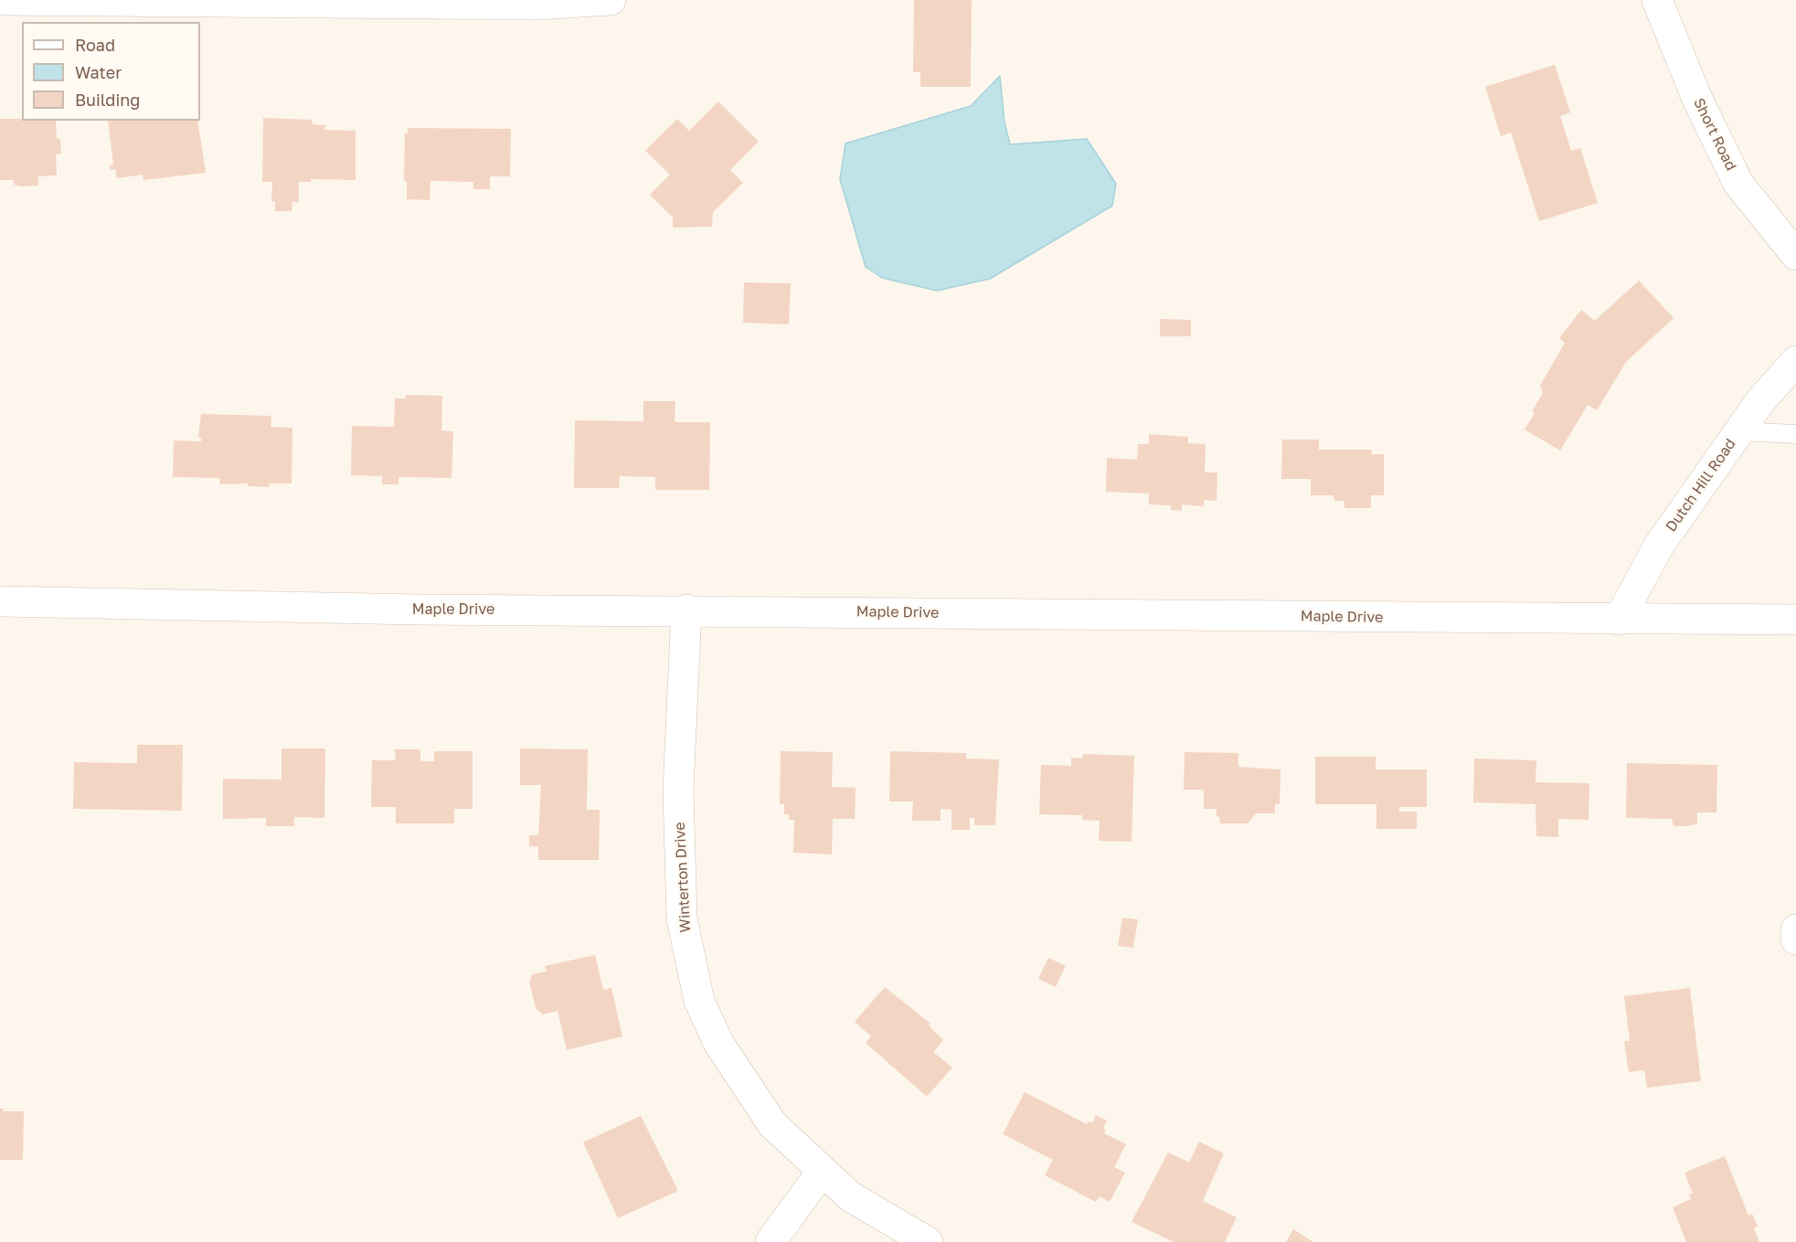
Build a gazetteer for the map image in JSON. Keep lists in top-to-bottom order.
{
  "streets": {
    "street": [
      "Short Road",
      "Dutch Hill Road",
      "Maple Drive",
      "Winterton Drive"
    ]
  },
  "crossings": [
    ["Dutch Hill Road", "Maple Drive"],
    ["Maple Drive", "Winterton Drive"]
  ],
  "legend": ["Road", "Water", "Building"]
}
